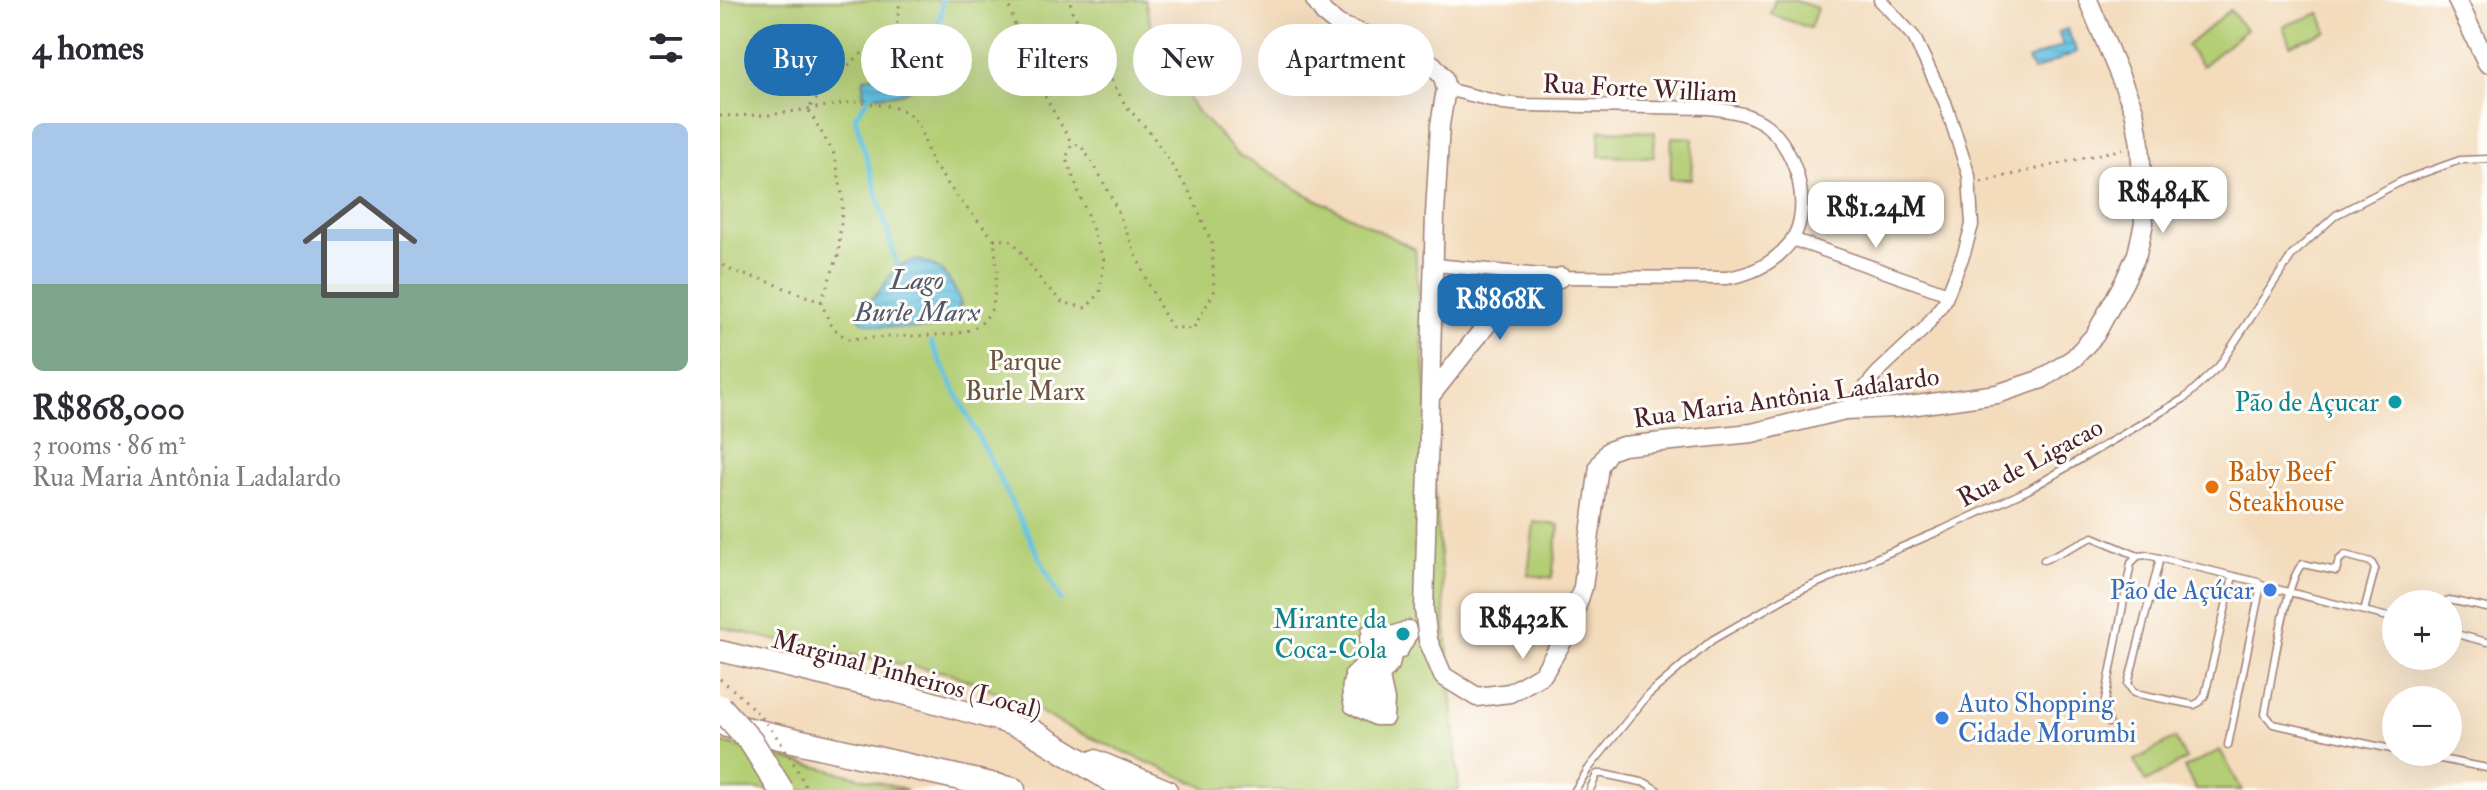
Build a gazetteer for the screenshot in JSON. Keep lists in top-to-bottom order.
{
  "streets": {
    "main road": ["Marginal Pinheiros (Local)"],
    "street": ["Rua Forte William", "Rua Maria Antônia Ladalardo"],
    "lane": ["Rua de Ligacao"]
  },
  "crossings": [
    ["Rua Forte William", "Rua Maria Antônia Ladalardo"]
  ],
  "water": ["Lago Burle Marx"],
  "parks": ["Parque Burle Marx"],
  "places": [
    "Pão de Açucar",
    "Baby Beef Steakhouse",
    "Pão de Açúcar",
    "Mirante da Coca-Cola",
    "Auto Shopping Cidade Morumbi"
  ],
  "page": {
    "heading": "4 homes",
    "chip": [
      "Buy",
      "Rent",
      "Filters",
      "New",
      "Apartment"
    ],
    "list": [
      {
        "name": "R$868,000",
        "note": "3 rooms · 86 m² · Rua Maria Antônia Ladalardo"
      }
    ],
    "price": [
      "R$484K",
      "R$1.24M",
      "R$868K",
      "R$432K"
    ],
    "map_buttons": ["+", "−"]
  }
}
